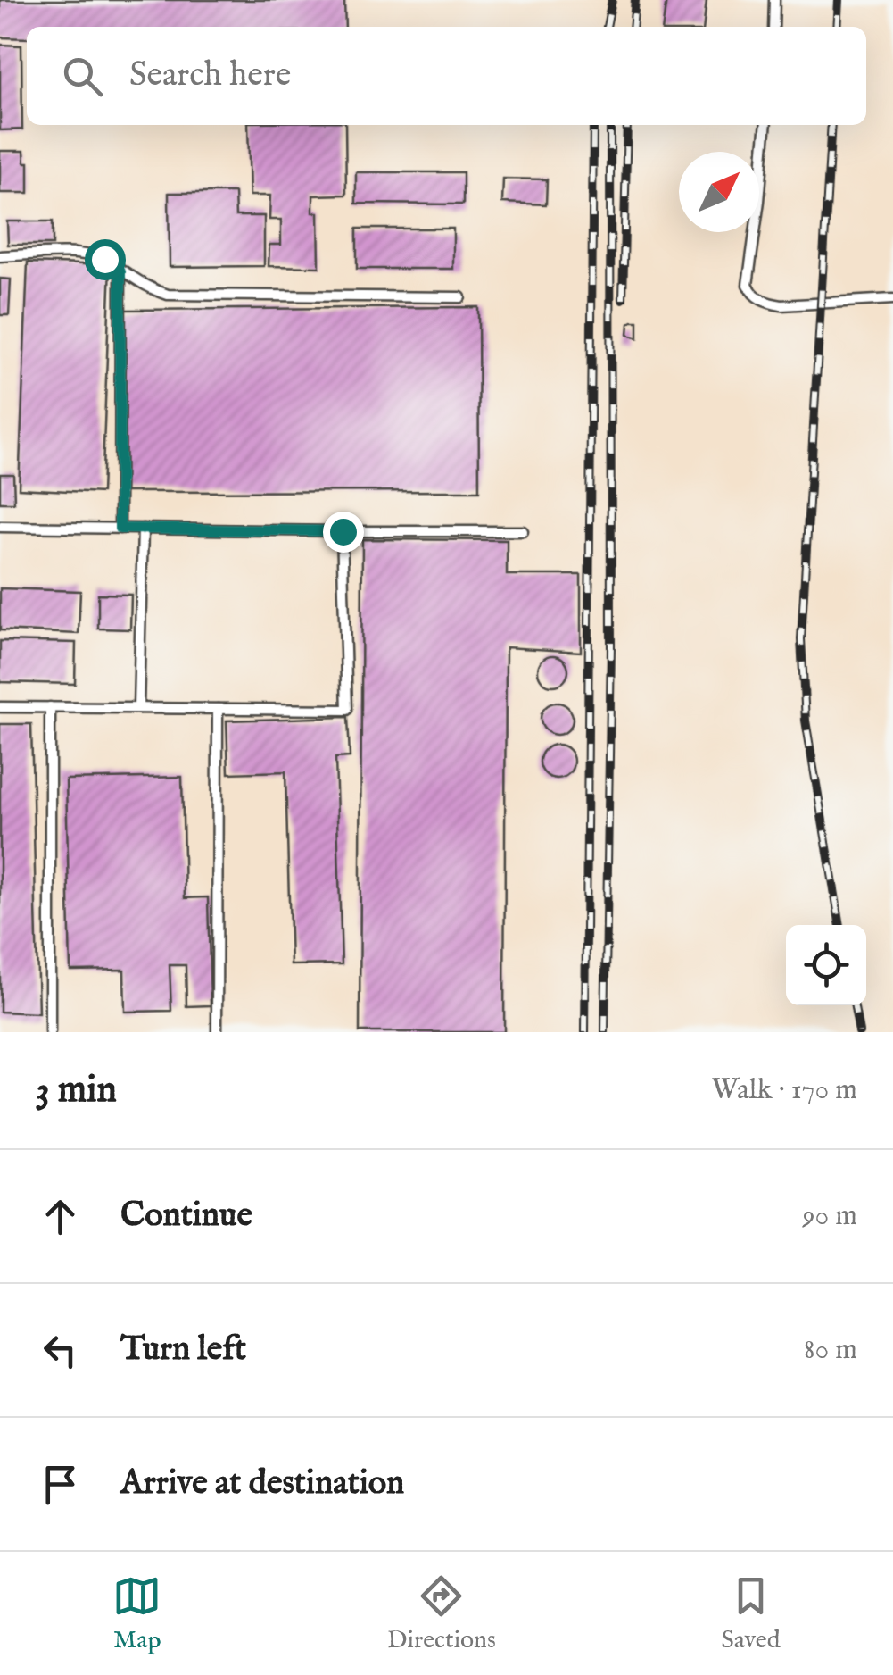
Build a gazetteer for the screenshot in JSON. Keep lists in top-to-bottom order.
{
  "north": "top right",
  "page": {
    "search": "Search here",
    "heading": ["3 min", "Walk · 170 m"],
    "list": [
      ["Continue", "90 m"],
      ["Turn left", "80 m"],
      "Arrive at destination"
    ],
    "nav": ["Map", "Directions", "Saved"]
  }
}
